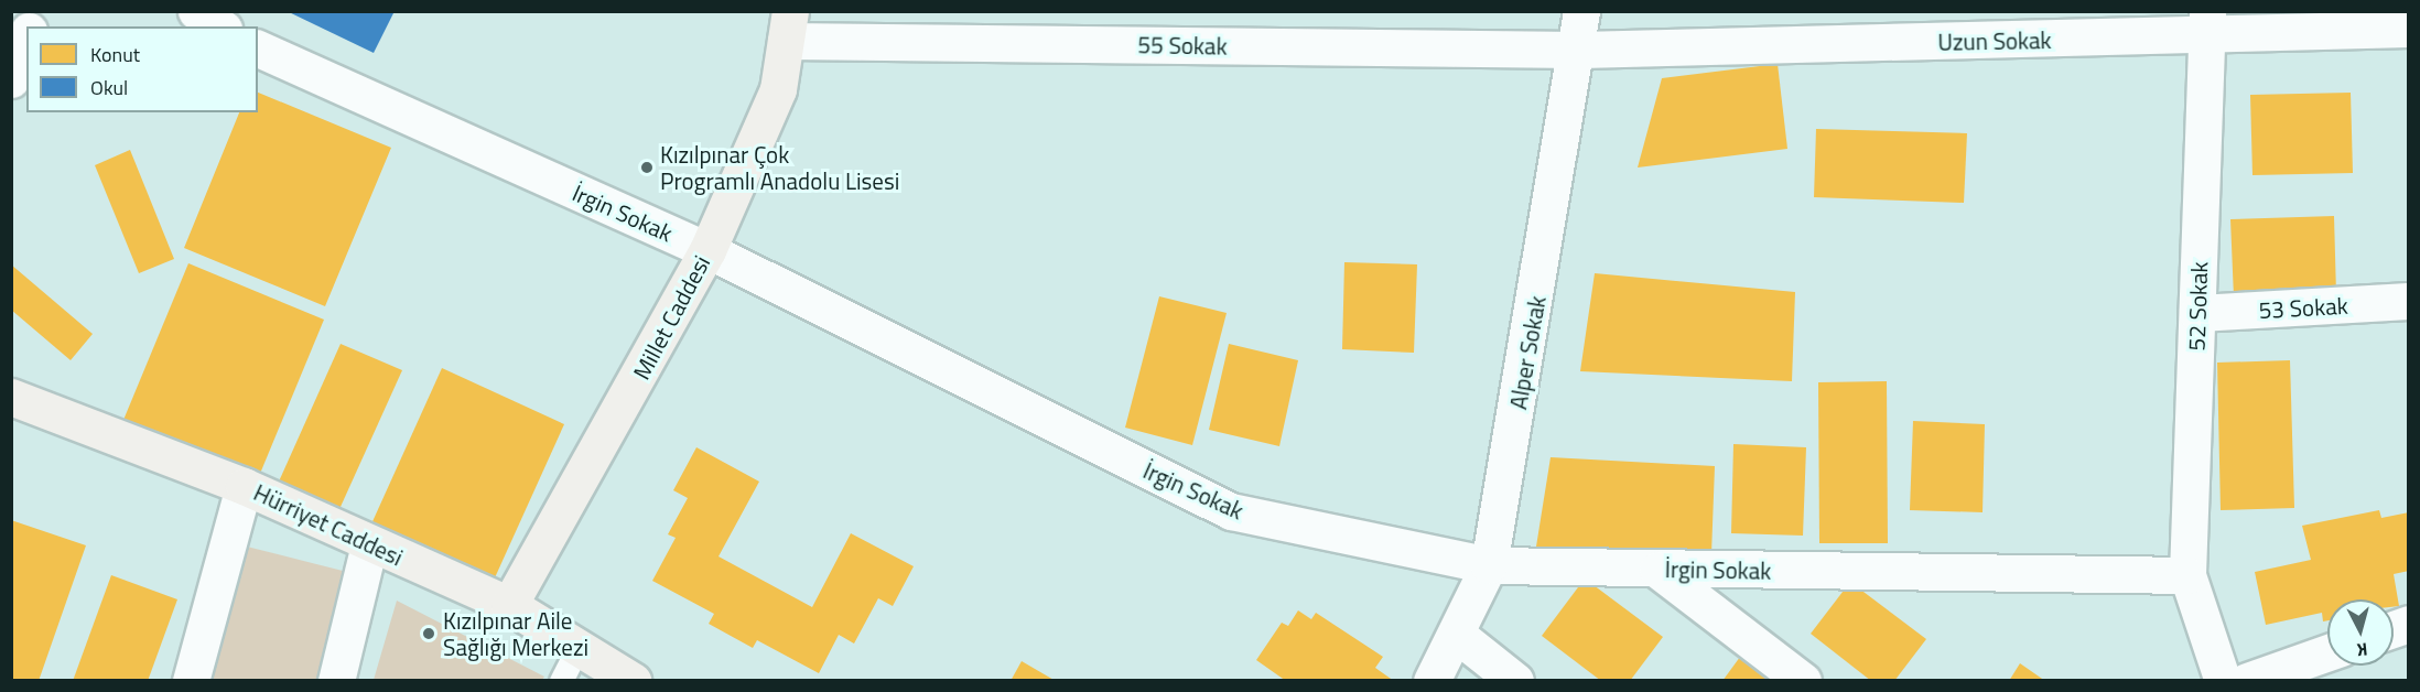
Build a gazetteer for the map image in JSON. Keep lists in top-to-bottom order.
{
  "streets": {
    "street": [
      "Uzun Sokak",
      "55 Sokak",
      "İrgin Sokak",
      "52 Sokak",
      "53 Sokak",
      "Millet Caddesi",
      "Alper Sokak",
      "Hürriyet Caddesi"
    ]
  },
  "crossings": [
    ["Uzun Sokak", "55 Sokak"],
    ["Uzun Sokak", "52 Sokak"],
    ["Uzun Sokak", "Alper Sokak"],
    ["55 Sokak", "Millet Caddesi"],
    ["55 Sokak", "Alper Sokak"],
    ["İrgin Sokak", "52 Sokak"],
    ["İrgin Sokak", "Millet Caddesi"],
    ["İrgin Sokak", "Alper Sokak"],
    ["52 Sokak", "53 Sokak"],
    ["Millet Caddesi", "Hürriyet Caddesi"]
  ],
  "places": ["Kızılpınar Çok Programlı Anadolu Lisesi", "Kızılpınar Aile Sağlığı Merkezi"],
  "legend": ["Konut", "Okul"],
  "north": "bottom"
}
